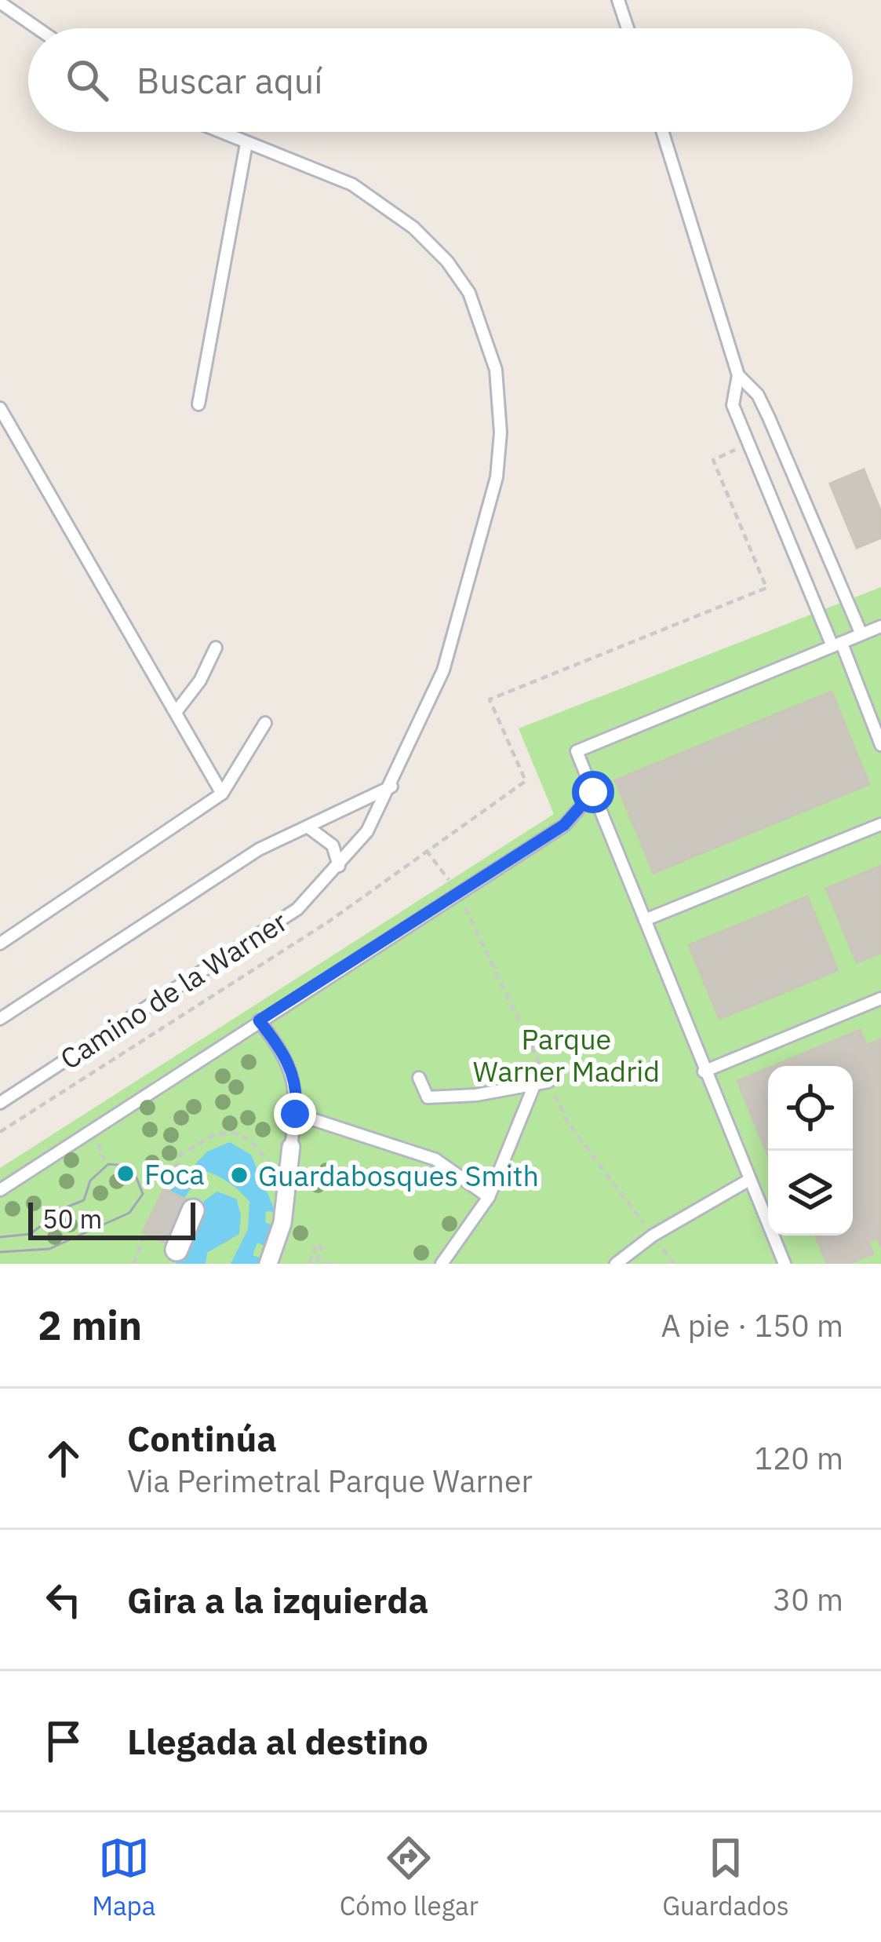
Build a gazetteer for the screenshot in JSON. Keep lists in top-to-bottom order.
{
  "streets": {
    "lane": ["Camino de la Warner"]
  },
  "parks": ["Parque Warner Madrid"],
  "places": ["Foca", "Guardabosques Smith"],
  "scale_bar": "50 m",
  "page": {
    "search": "Buscar aquí",
    "scale": "50 m",
    "heading": ["2 min", "A pie · 150 m"],
    "list": [
      ["Continúa", "Via Perimetral Parque Warner", "120 m"],
      ["Gira a la izquierda", "30 m"],
      "Llegada al destino"
    ],
    "nav": ["Mapa", "Cómo llegar", "Guardados"]
  }
}
